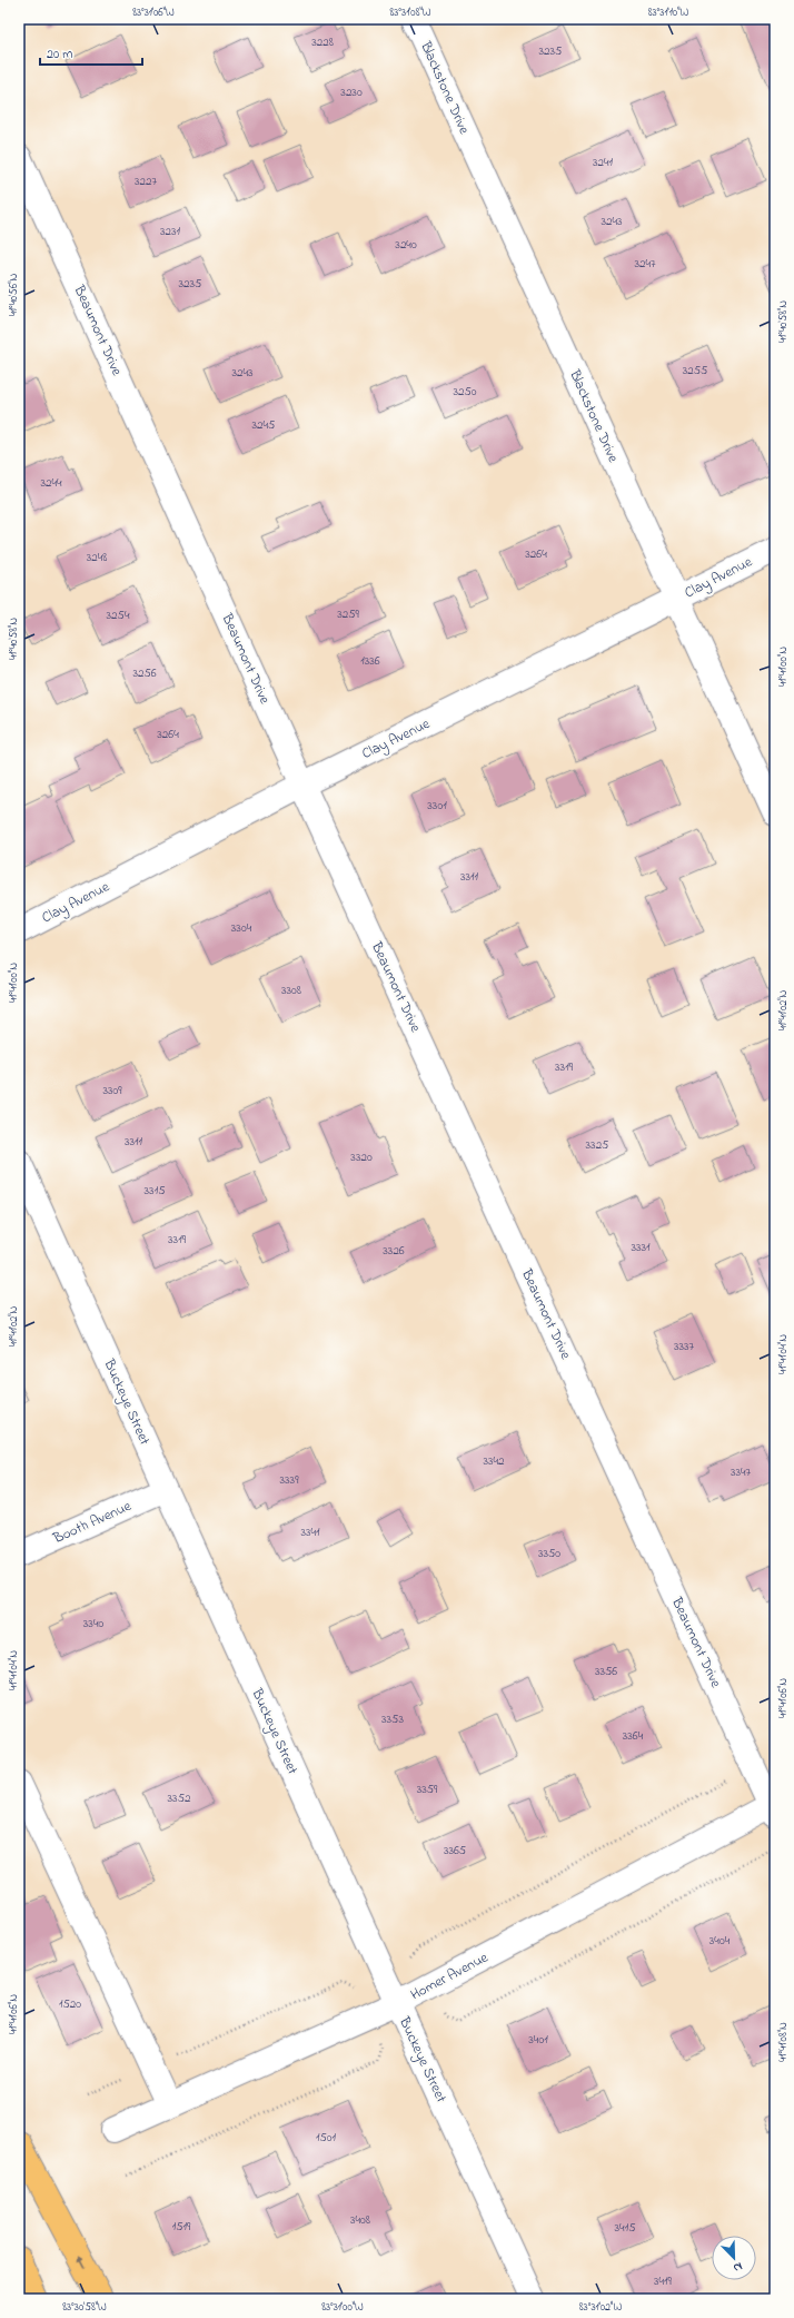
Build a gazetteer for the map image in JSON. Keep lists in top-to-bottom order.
{
  "streets": {
    "street": [
      "Blackstone Drive",
      "Beaumont Drive",
      "Clay Avenue",
      "Buckeye Street",
      "Booth Avenue",
      "Homer Avenue"
    ]
  },
  "crossings": [
    ["Blackstone Drive", "Clay Avenue"],
    ["Beaumont Drive", "Clay Avenue"],
    ["Beaumont Drive", "Homer Avenue"],
    ["Buckeye Street", "Booth Avenue"],
    ["Buckeye Street", "Homer Avenue"]
  ],
  "house_numbers": [
    "3228",
    "3235",
    "3230",
    "3241",
    "3227",
    "3243",
    "3231",
    "3240",
    "3247",
    "3235",
    "3255",
    "3243",
    "3250",
    "3245",
    "3244",
    "3264",
    "3248",
    "3259",
    "3254",
    "1336",
    "3256",
    "3264",
    "3301",
    "3311",
    "3304",
    "3308",
    "3319",
    "3309",
    "3311",
    "3325",
    "3320",
    "3315",
    "3319",
    "3331",
    "3326",
    "3337",
    "3342",
    "3347",
    "3339",
    "3341",
    "3350",
    "3340",
    "3356",
    "3353",
    "3364",
    "3359",
    "3352",
    "3365",
    "3404",
    "1520",
    "3401",
    "1501",
    "3408",
    "1519",
    "3415",
    "3419"
  ],
  "scale_bar": "20 m",
  "north": "bottom right",
  "coordinates": [
    "83°31'06\"W",
    "83°31'08\"W",
    "83°31'10\"W",
    "41°40'56\"N",
    "41°40'58\"N",
    "41°41'00\"N",
    "41°41'02\"N",
    "41°41'04\"N",
    "41°41'06\"N",
    "41°41'08\"N",
    "83°30'58\"W",
    "83°31'00\"W",
    "83°31'02\"W"
  ]
}
